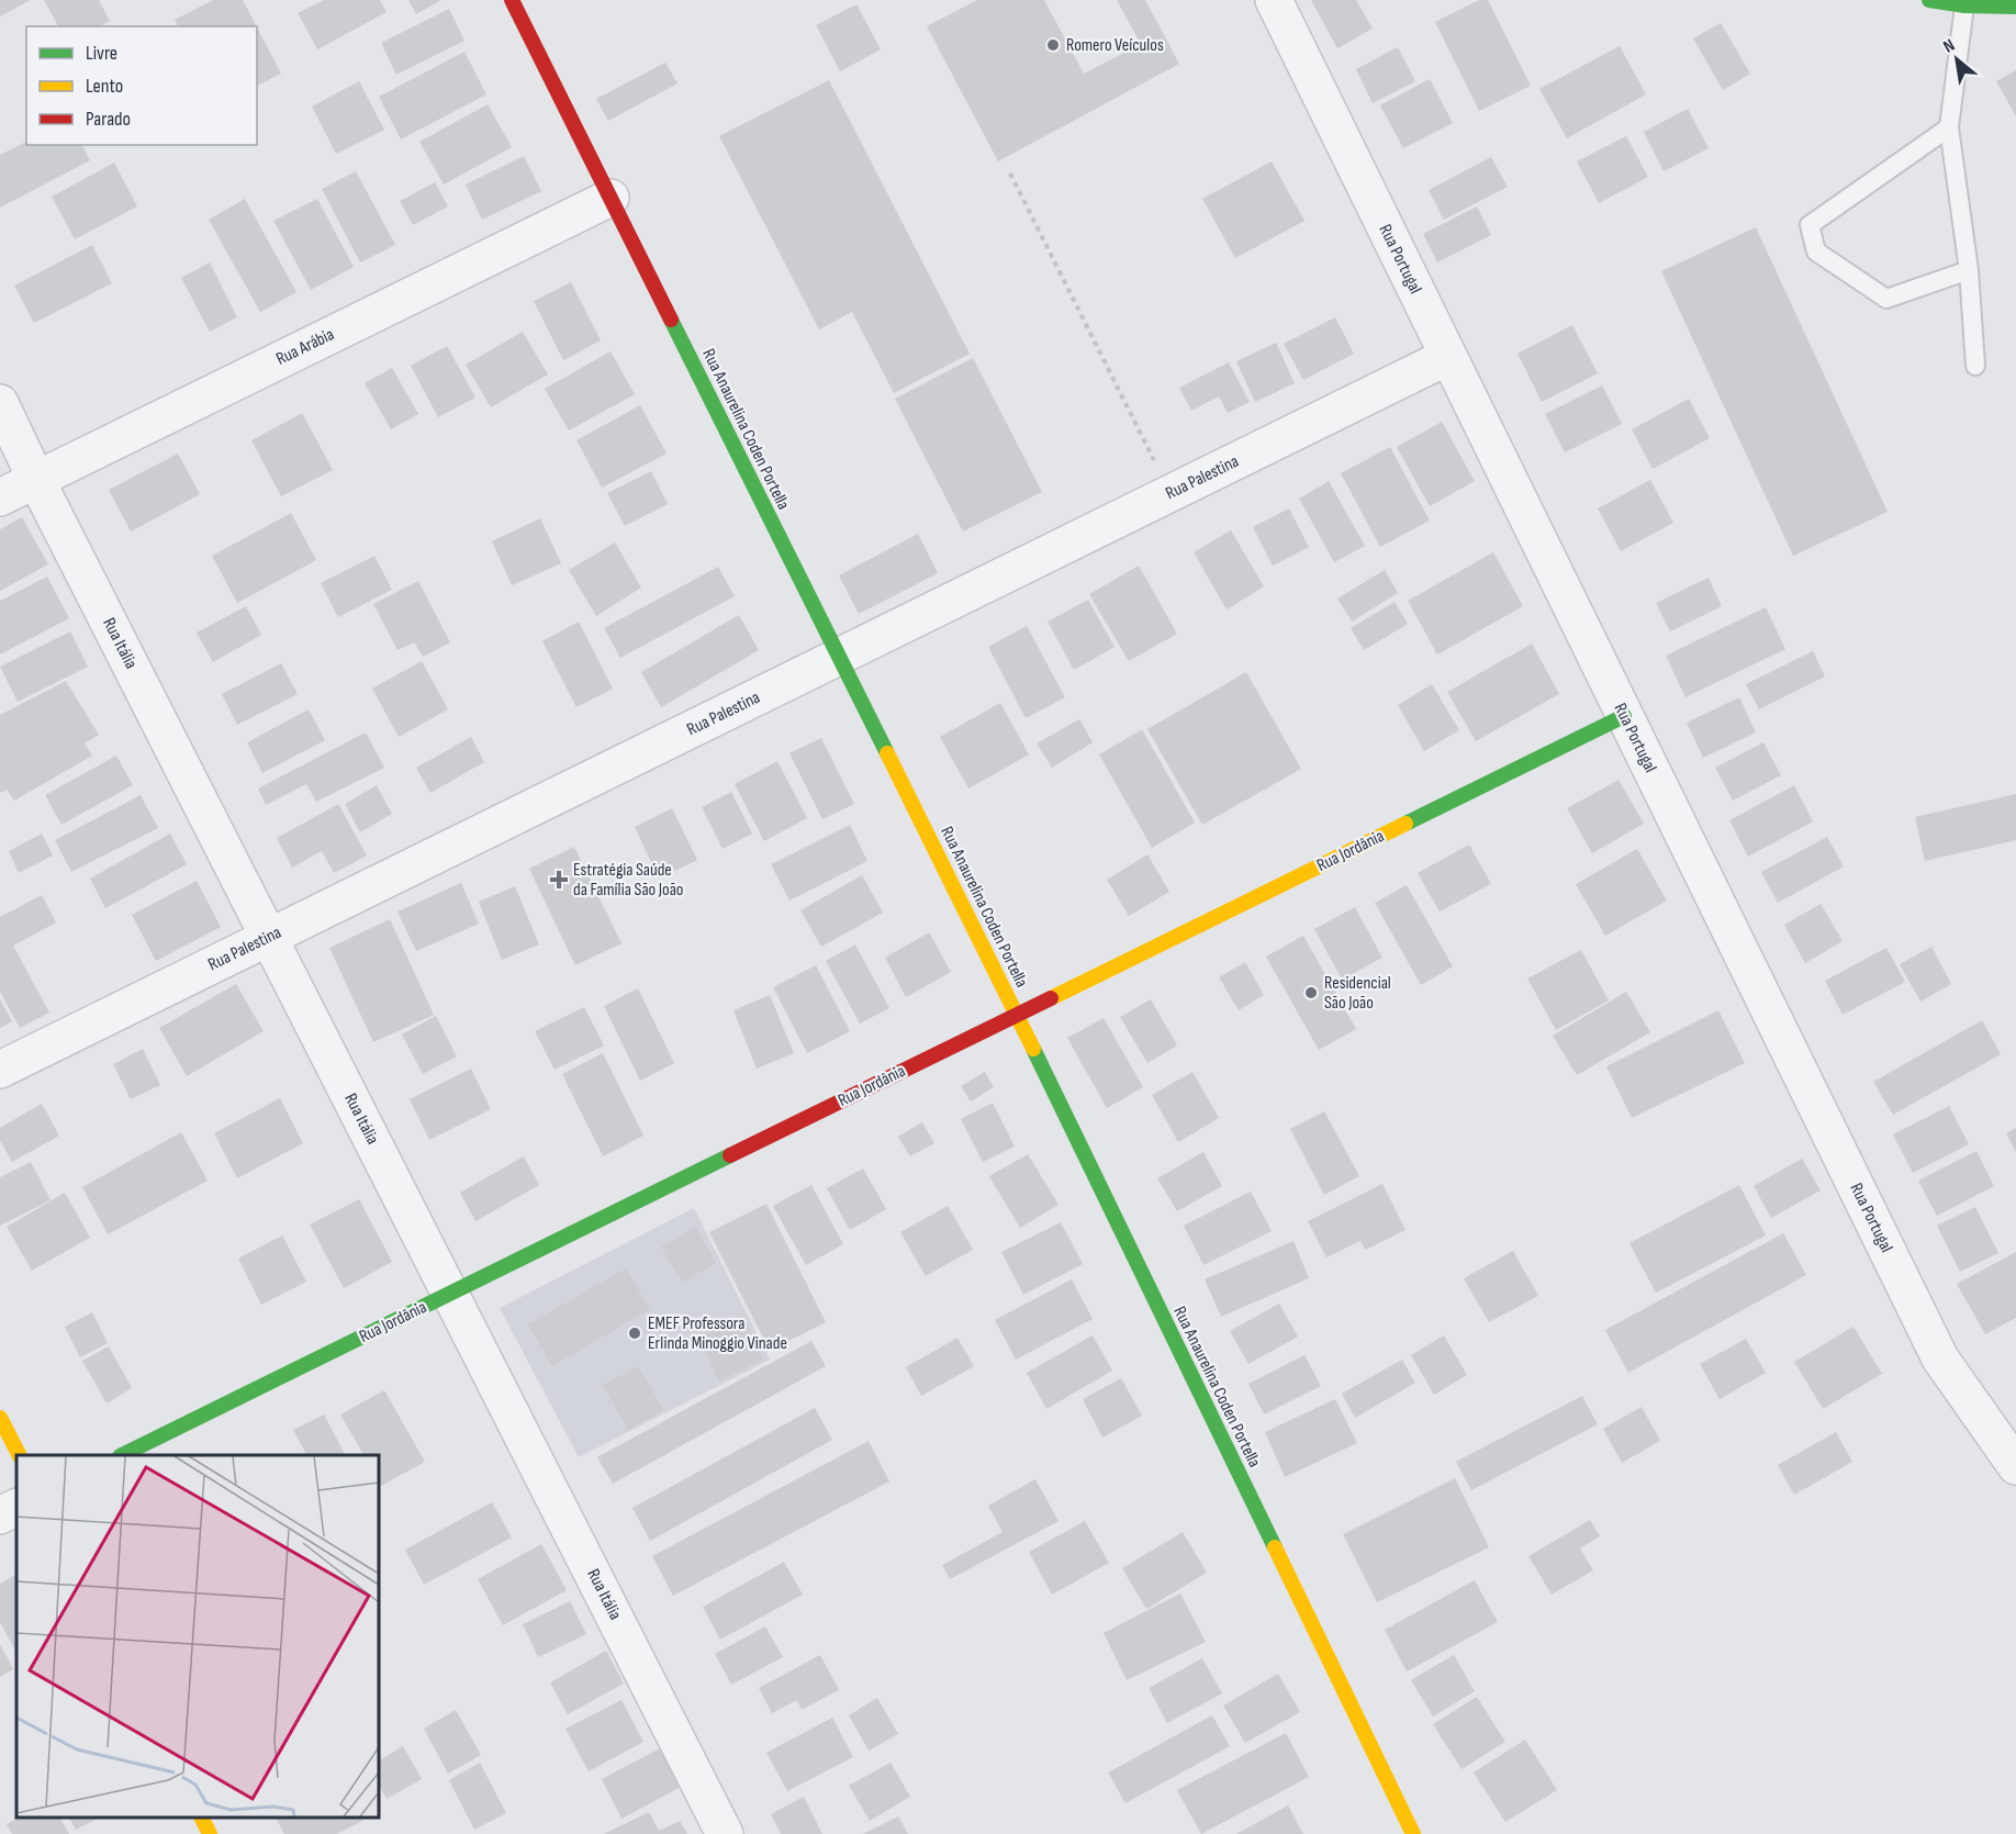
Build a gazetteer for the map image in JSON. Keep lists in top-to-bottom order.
{
  "streets": {
    "main road": ["Rua Anaurelina Coden Portella", "Rua Jordânia"],
    "street": [
      "Rua Portugal",
      "Rua Arábia",
      "Rua Palestina",
      "Rua Itália"
    ]
  },
  "crossings": [
    ["Rua Portugal", "Rua Palestina"],
    ["Rua Portugal", "Rua Jordânia"],
    ["Rua Arábia", "Rua Anaurelina Coden Portella"],
    ["Rua Arábia", "Rua Itália"],
    ["Rua Anaurelina Coden Portella", "Rua Palestina"],
    ["Rua Anaurelina Coden Portella", "Rua Jordânia"],
    ["Rua Palestina", "Rua Itália"],
    ["Rua Itália", "Rua Jordânia"]
  ],
  "places": {
    "other": ["Romero Veículos", "Residencial São João", "EMEF Professora Erlinda Minoggio Vinade"],
    "health": ["Estratégia Saúde da Família São João"]
  },
  "legend": ["Livre", "Lento", "Parado"],
  "north": "top left"
}
